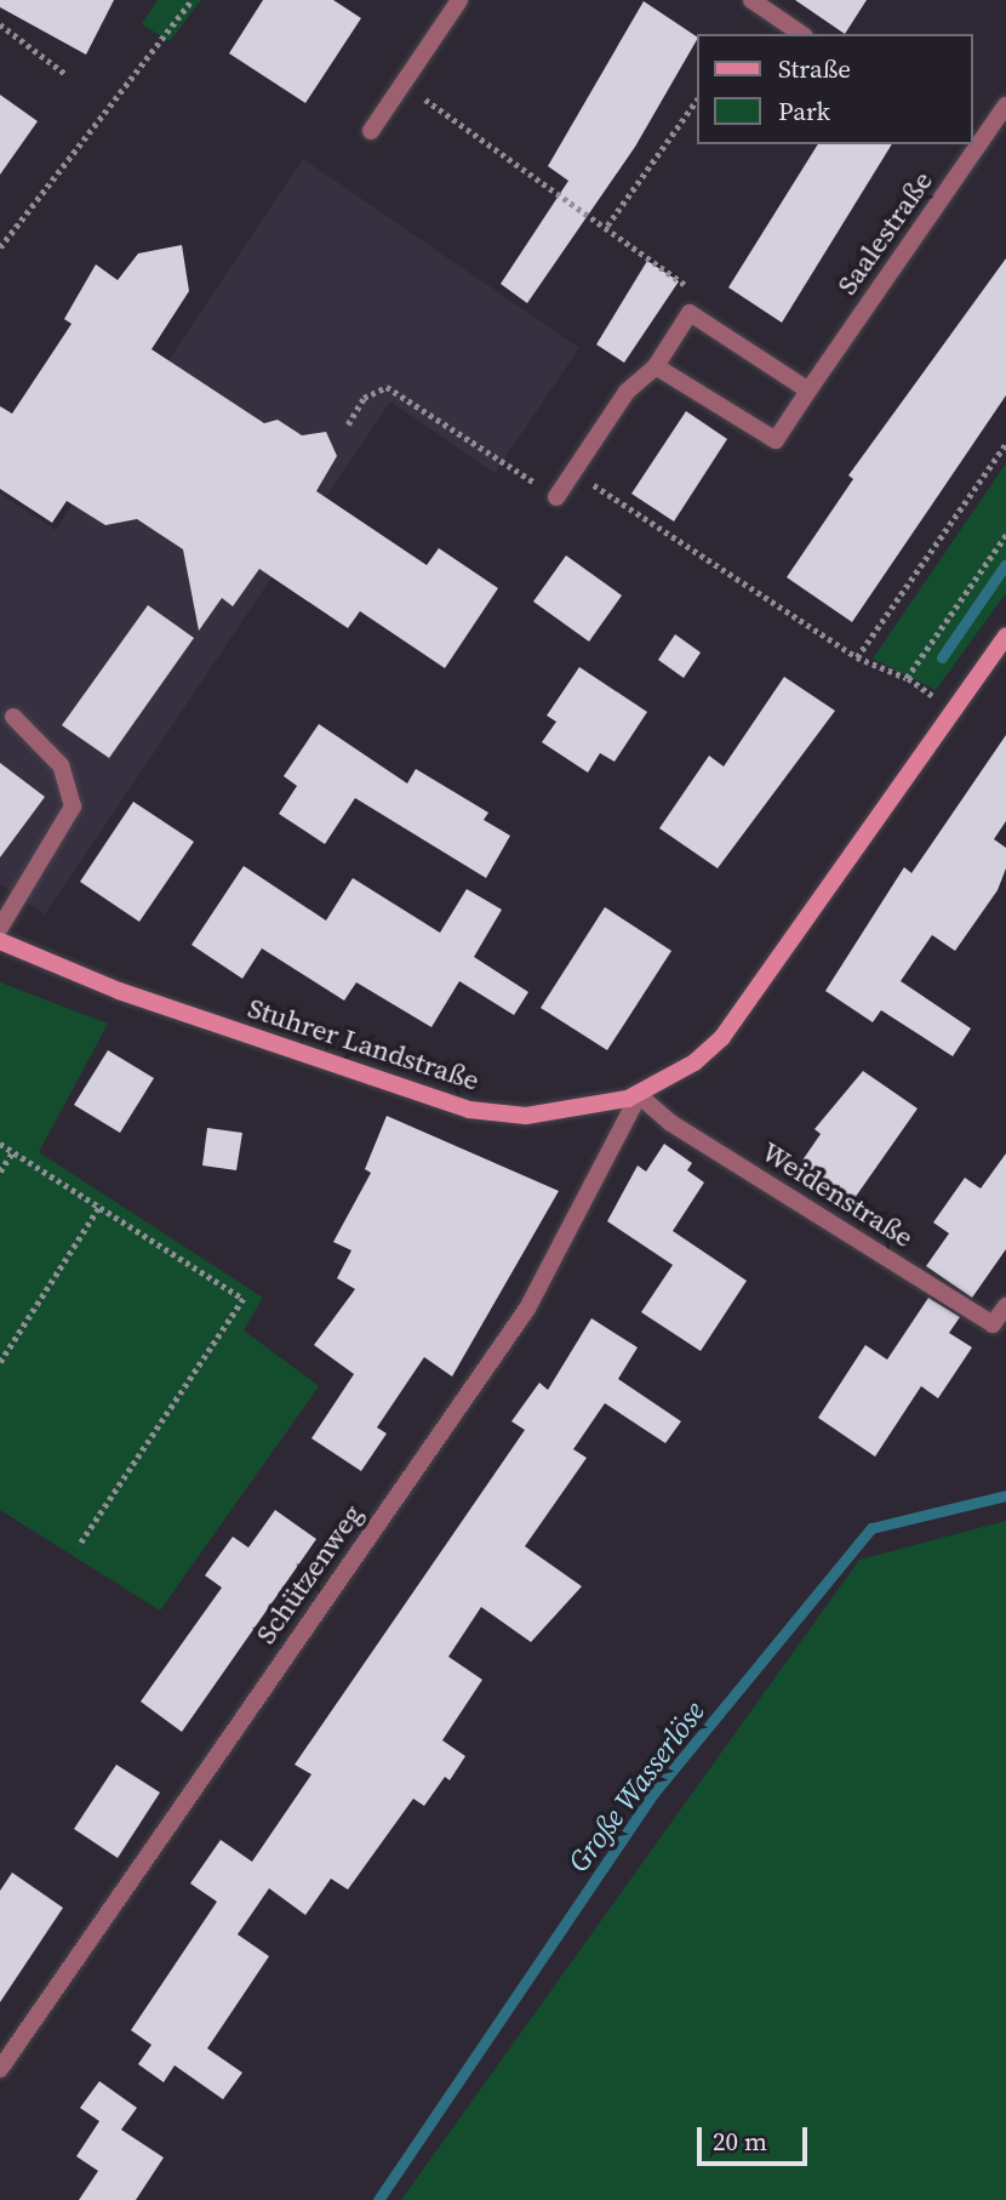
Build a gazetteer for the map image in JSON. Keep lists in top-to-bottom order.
{
  "streets": {
    "main road": ["Stuhrer Landstraße"],
    "street": ["Saalestraße", "Weidenstraße", "Schützenweg"]
  },
  "crossings": [
    ["Stuhrer Landstraße", "Weidenstraße"],
    ["Stuhrer Landstraße", "Schützenweg"],
    ["Weidenstraße", "Schützenweg"]
  ],
  "water": ["Große Wasserlöse"],
  "legend": ["Straße", "Park"],
  "scale_bar": "20 m"
}
